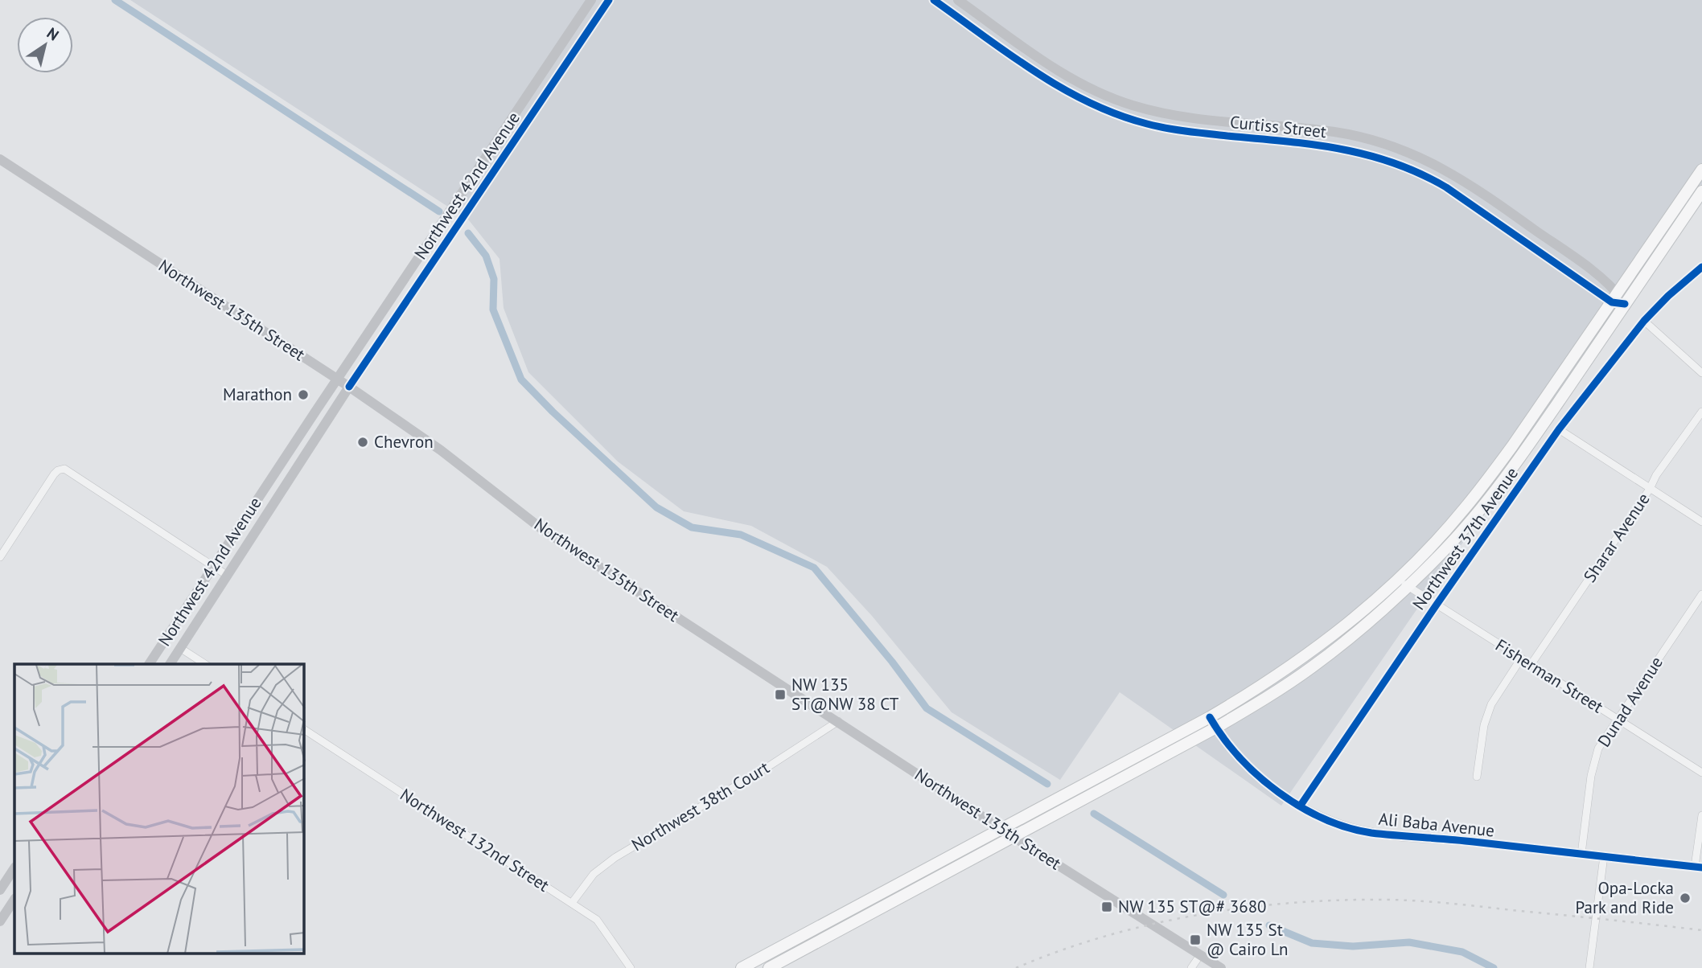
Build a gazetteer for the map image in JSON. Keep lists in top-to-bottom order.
{
  "streets": {
    "street": [
      "Curtiss Street",
      "Northwest 42nd Avenue",
      "Northwest 135th Street",
      "Sharar Avenue",
      "Northwest 37th Avenue",
      "Fisherman Street",
      "Dunad Avenue",
      "Northwest 38th Court",
      "Ali Baba Avenue",
      "Northwest 132nd Street"
    ]
  },
  "crossings": [
    ["Northwest 42nd Avenue", "Northwest 135th Street"],
    ["Northwest 135th Street", "Northwest 38th Court"],
    ["Sharar Avenue", "Fisherman Street"],
    ["Northwest 37th Avenue", "Fisherman Street"],
    ["Northwest 37th Avenue", "Ali Baba Avenue"],
    ["Fisherman Street", "Dunad Avenue"],
    ["Dunad Avenue", "Ali Baba Avenue"],
    ["Northwest 38th Court", "Northwest 132nd Street"]
  ],
  "places": {
    "other": ["Marathon", "Chevron", "Opa-Locka Park and Ride"],
    "transit": ["NW 135 ST@NW 38 CT", "NW 135 ST@# 3680", "NW 135 St @ Cairo Ln"]
  },
  "north": "top right"
}
